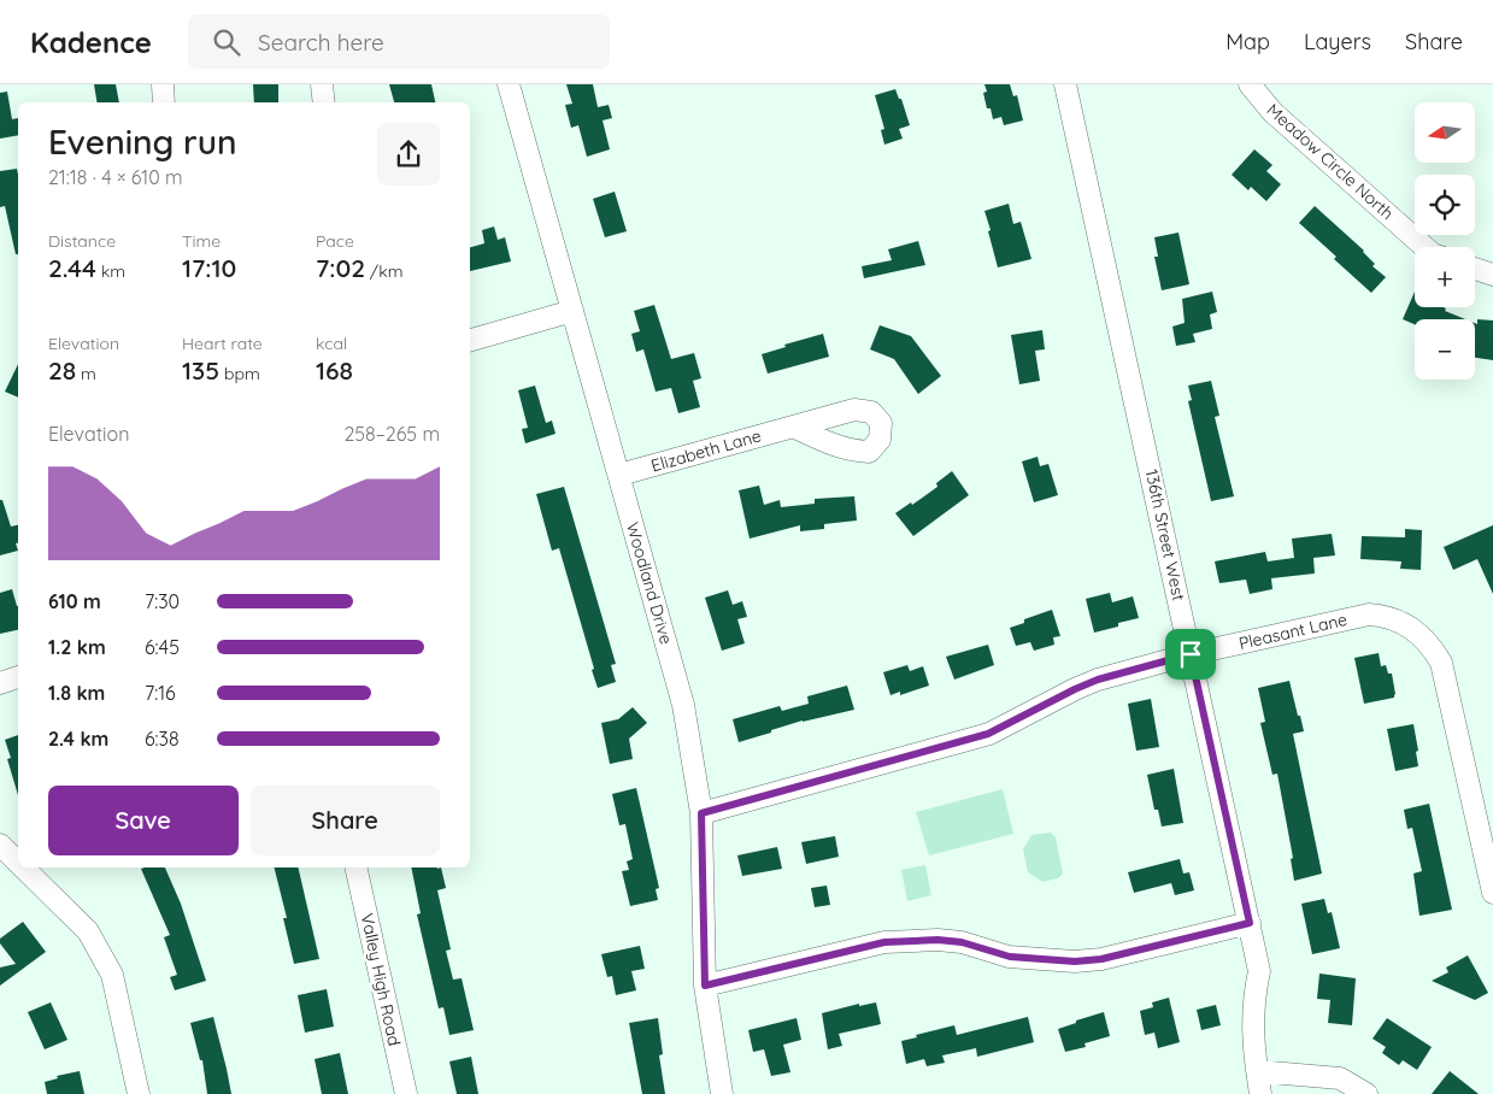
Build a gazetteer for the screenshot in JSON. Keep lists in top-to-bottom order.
{
  "streets": {
    "street": [
      "Meadow Circle North",
      "Elizabeth Lane",
      "136th Street West",
      "Woodland Drive",
      "Pleasant Lane",
      "Valley High Road"
    ]
  },
  "crossings": [
    ["Elizabeth Lane", "Woodland Drive"],
    ["136th Street West", "Pleasant Lane"],
    ["Woodland Drive", "Pleasant Lane"]
  ],
  "north": "left",
  "page": {
    "header": "Kadence",
    "search": "Search here",
    "nav": ["Map", "Layers", "Share"],
    "map_buttons": ["+", "−"],
    "heading": ["Evening run", "21:18 · 4 × 610 m"],
    "stats": [
      ["Distance", "2.44 km"],
      ["Time", "17:10"],
      ["Pace", "7:02 /km"],
      ["Elevation", "28 m"],
      ["Heart rate", "135 bpm"],
      ["kcal", "168"]
    ],
    "chart": ["Elevation", "258–265 m"],
    "list": [
      {
        "name": "610 m",
        "note": "7:30"
      },
      {
        "name": "1.2 km",
        "note": "6:45"
      },
      {
        "name": "1.8 km",
        "note": "7:16"
      },
      {
        "name": "2.4 km",
        "note": "6:38"
      }
    ],
    "buttons": ["Save", "Share"]
  }
}
